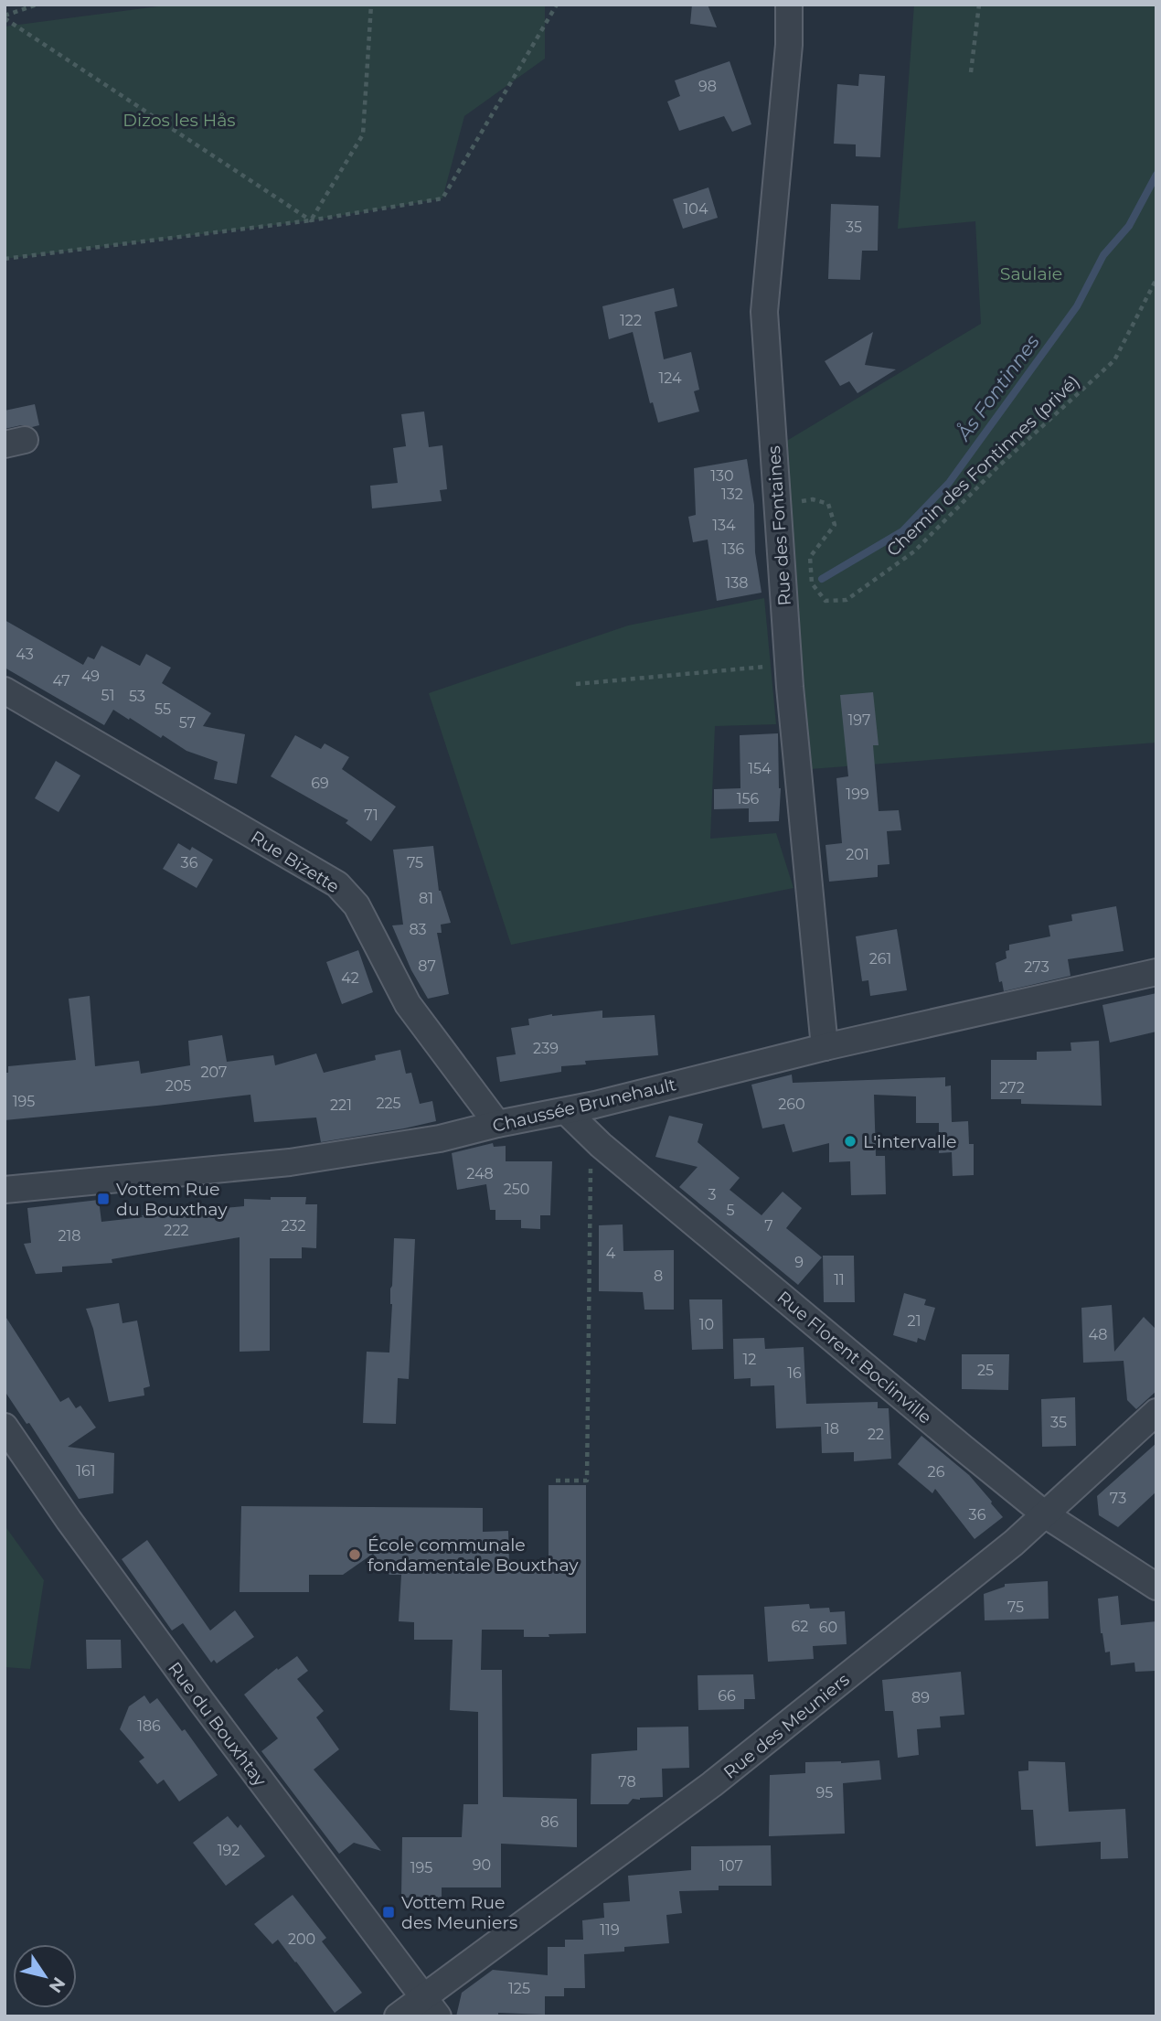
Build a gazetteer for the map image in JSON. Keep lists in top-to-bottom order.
{
  "streets": {
    "street": [
      "Rue des Fontaines",
      "Rue Bizette",
      "Chaussée Brunehault",
      "Rue Florent Boclinville",
      "Rue du Bouxhtay",
      "Rue des Meuniers"
    ],
    "path": ["Chemin des Fontinnes (privé)"]
  },
  "crossings": [
    ["Chemin des Fontinnes (privé)", "Rue des Fontaines"],
    ["Rue des Fontaines", "Chaussée Brunehault"],
    ["Rue Bizette", "Chaussée Brunehault"],
    ["Chaussée Brunehault", "Rue Florent Boclinville"],
    ["Rue Florent Boclinville", "Rue des Meuniers"],
    ["Rue du Bouxhtay", "Rue des Meuniers"]
  ],
  "water": ["Ås Fontinnes"],
  "parks": ["Dizos les Hås", "Saulaie"],
  "places": {
    "other": ["L'intervalle", "École communale fondamentale Bouxthay"],
    "transit": ["Vottem Rue du Bouxthay", "Vottem Rue des Meuniers"]
  },
  "house_numbers": [
    "98",
    "104",
    "35",
    "122",
    "124",
    "130",
    "132",
    "134",
    "136",
    "138",
    "43",
    "49",
    "47",
    "51",
    "53",
    "55",
    "197",
    "57",
    "154",
    "69",
    "199",
    "156",
    "71",
    "201",
    "36",
    "75",
    "81",
    "83",
    "261",
    "87",
    "273",
    "42",
    "239",
    "207",
    "205",
    "272",
    "195",
    "225",
    "260",
    "221",
    "248",
    "250",
    "3",
    "5",
    "232",
    "7",
    "222",
    "218",
    "4",
    "9",
    "8",
    "11",
    "21",
    "10",
    "48",
    "12",
    "25",
    "16",
    "35",
    "18",
    "22",
    "161",
    "26",
    "73",
    "36",
    "75",
    "62",
    "60",
    "66",
    "89",
    "186",
    "78",
    "95",
    "86",
    "192",
    "90",
    "107",
    "195",
    "119",
    "200",
    "125"
  ],
  "north": "bottom right"
}
